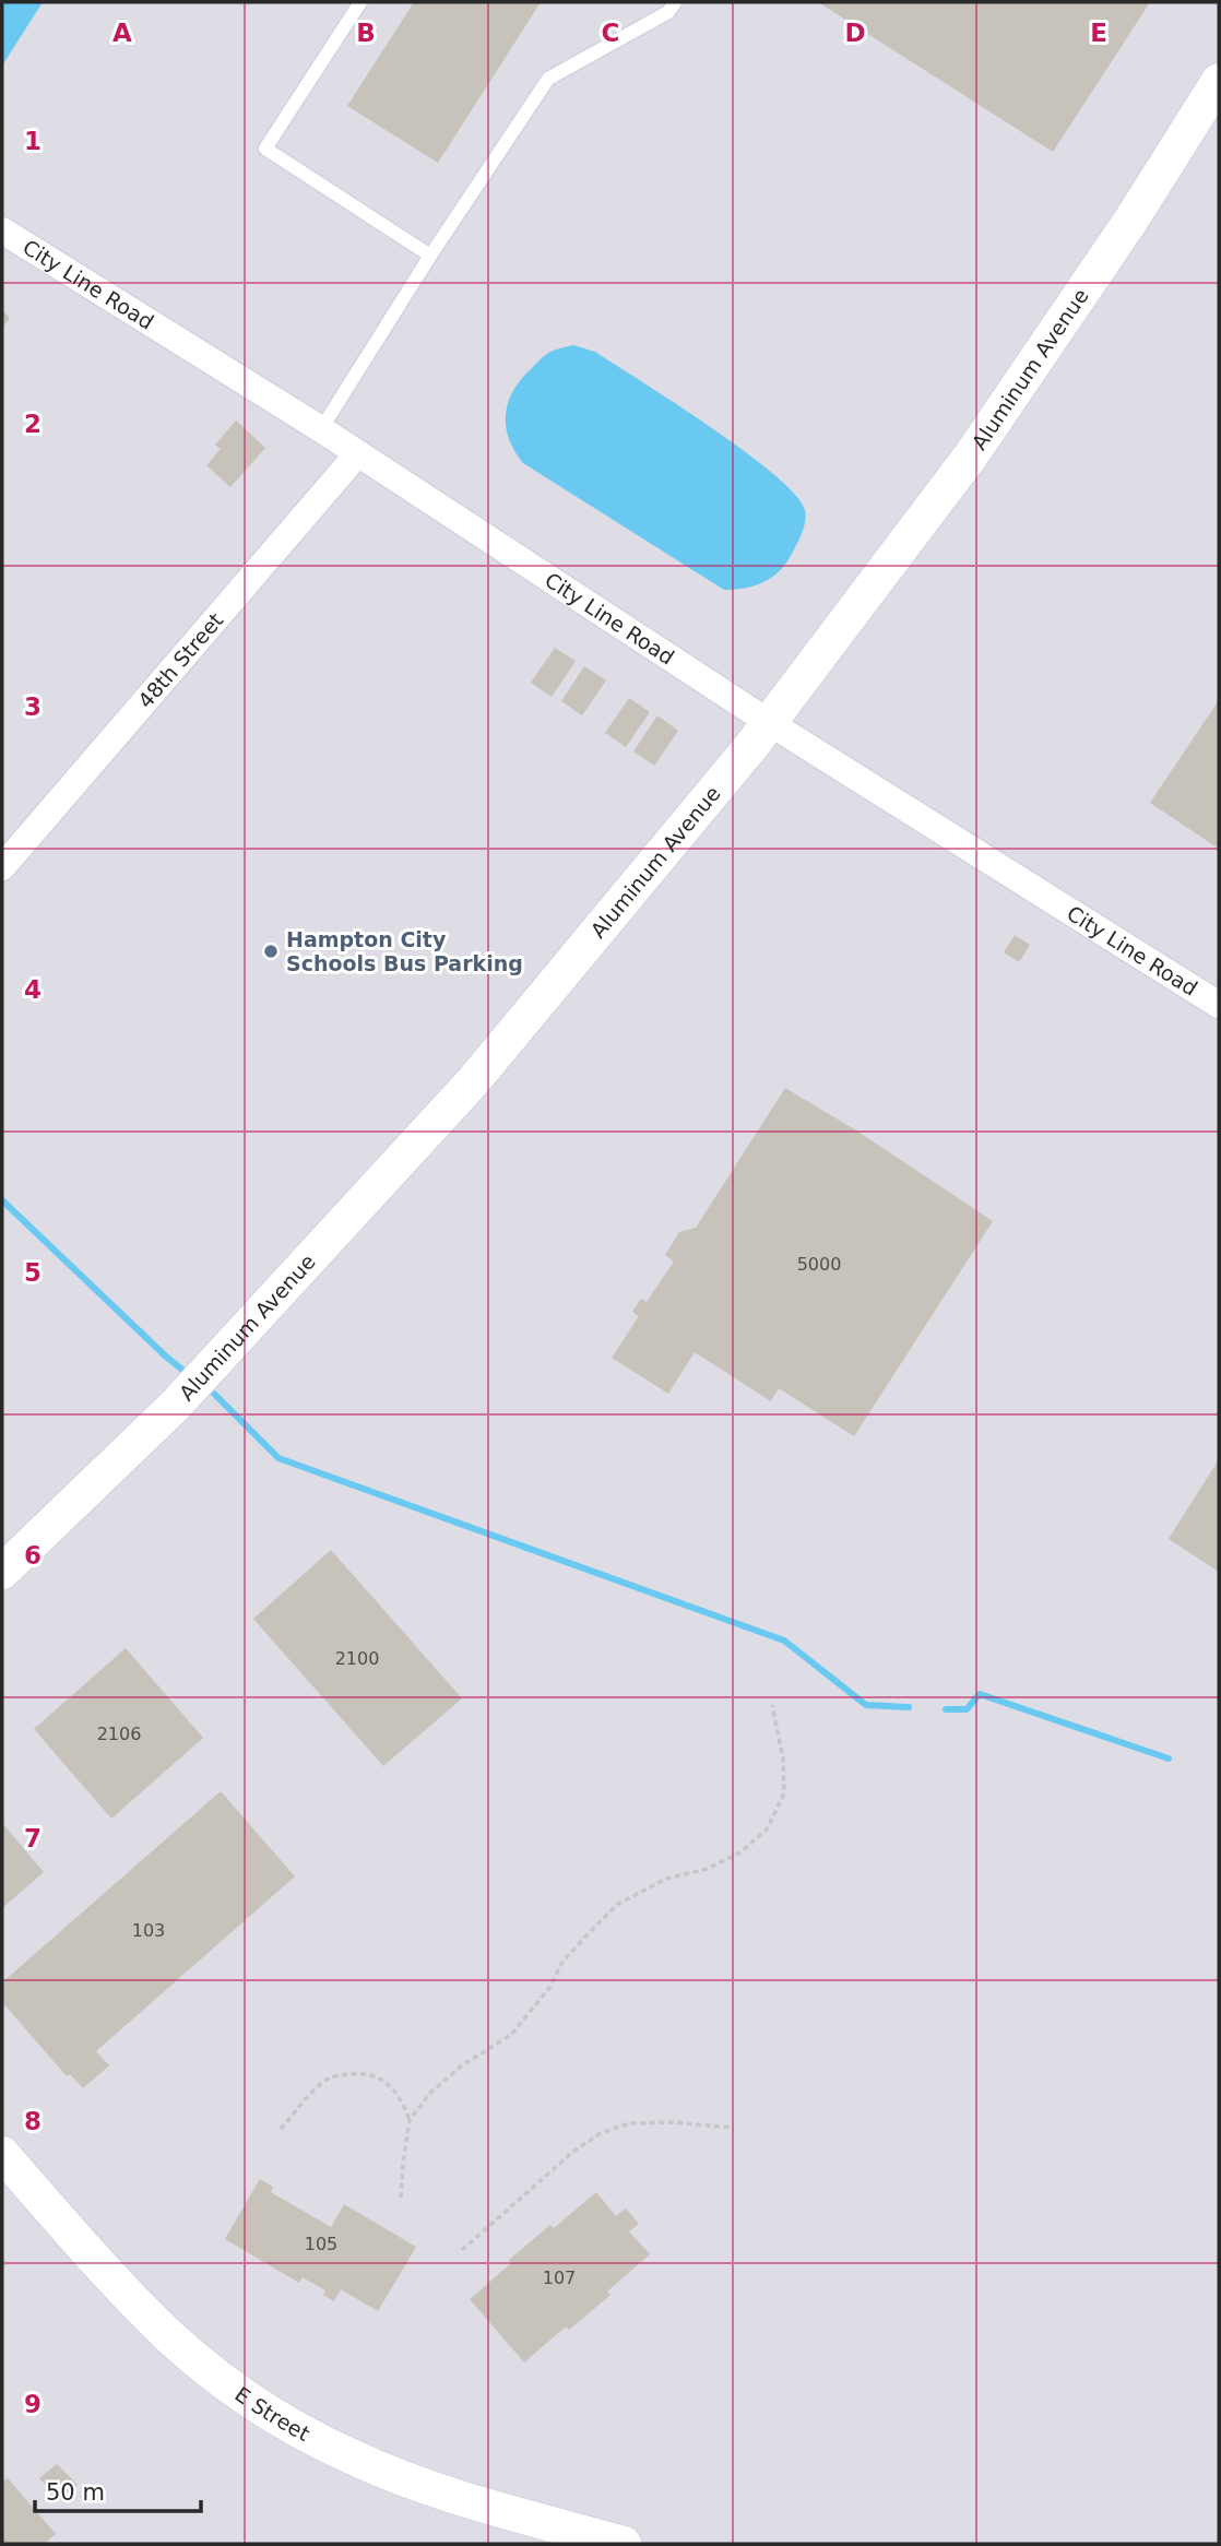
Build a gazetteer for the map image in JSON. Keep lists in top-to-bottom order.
{
  "streets": {
    "street": [
      "City Line Road",
      "Aluminum Avenue",
      "48th Street",
      "E Street"
    ]
  },
  "crossings": [
    ["City Line Road", "Aluminum Avenue"],
    ["City Line Road", "48th Street"]
  ],
  "places": ["Hampton City Schools Bus Parking"],
  "house_numbers": [
    "5000",
    "2100",
    "2106",
    "103",
    "105",
    "107"
  ],
  "scale_bar": "50 m",
  "grid": {
    "columns": [
      "A",
      "B",
      "C",
      "D",
      "E"
    ],
    "rows": [
      "1",
      "2",
      "3",
      "4",
      "5",
      "6",
      "7",
      "8",
      "9"
    ]
  }
}
